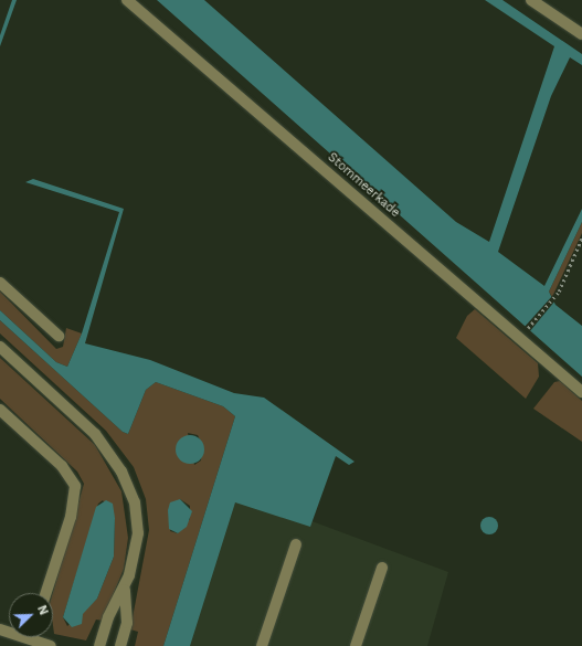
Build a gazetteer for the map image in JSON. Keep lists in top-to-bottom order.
{
  "streets": {
    "street": ["Stommeerkade"]
  },
  "north": "top right"
}
